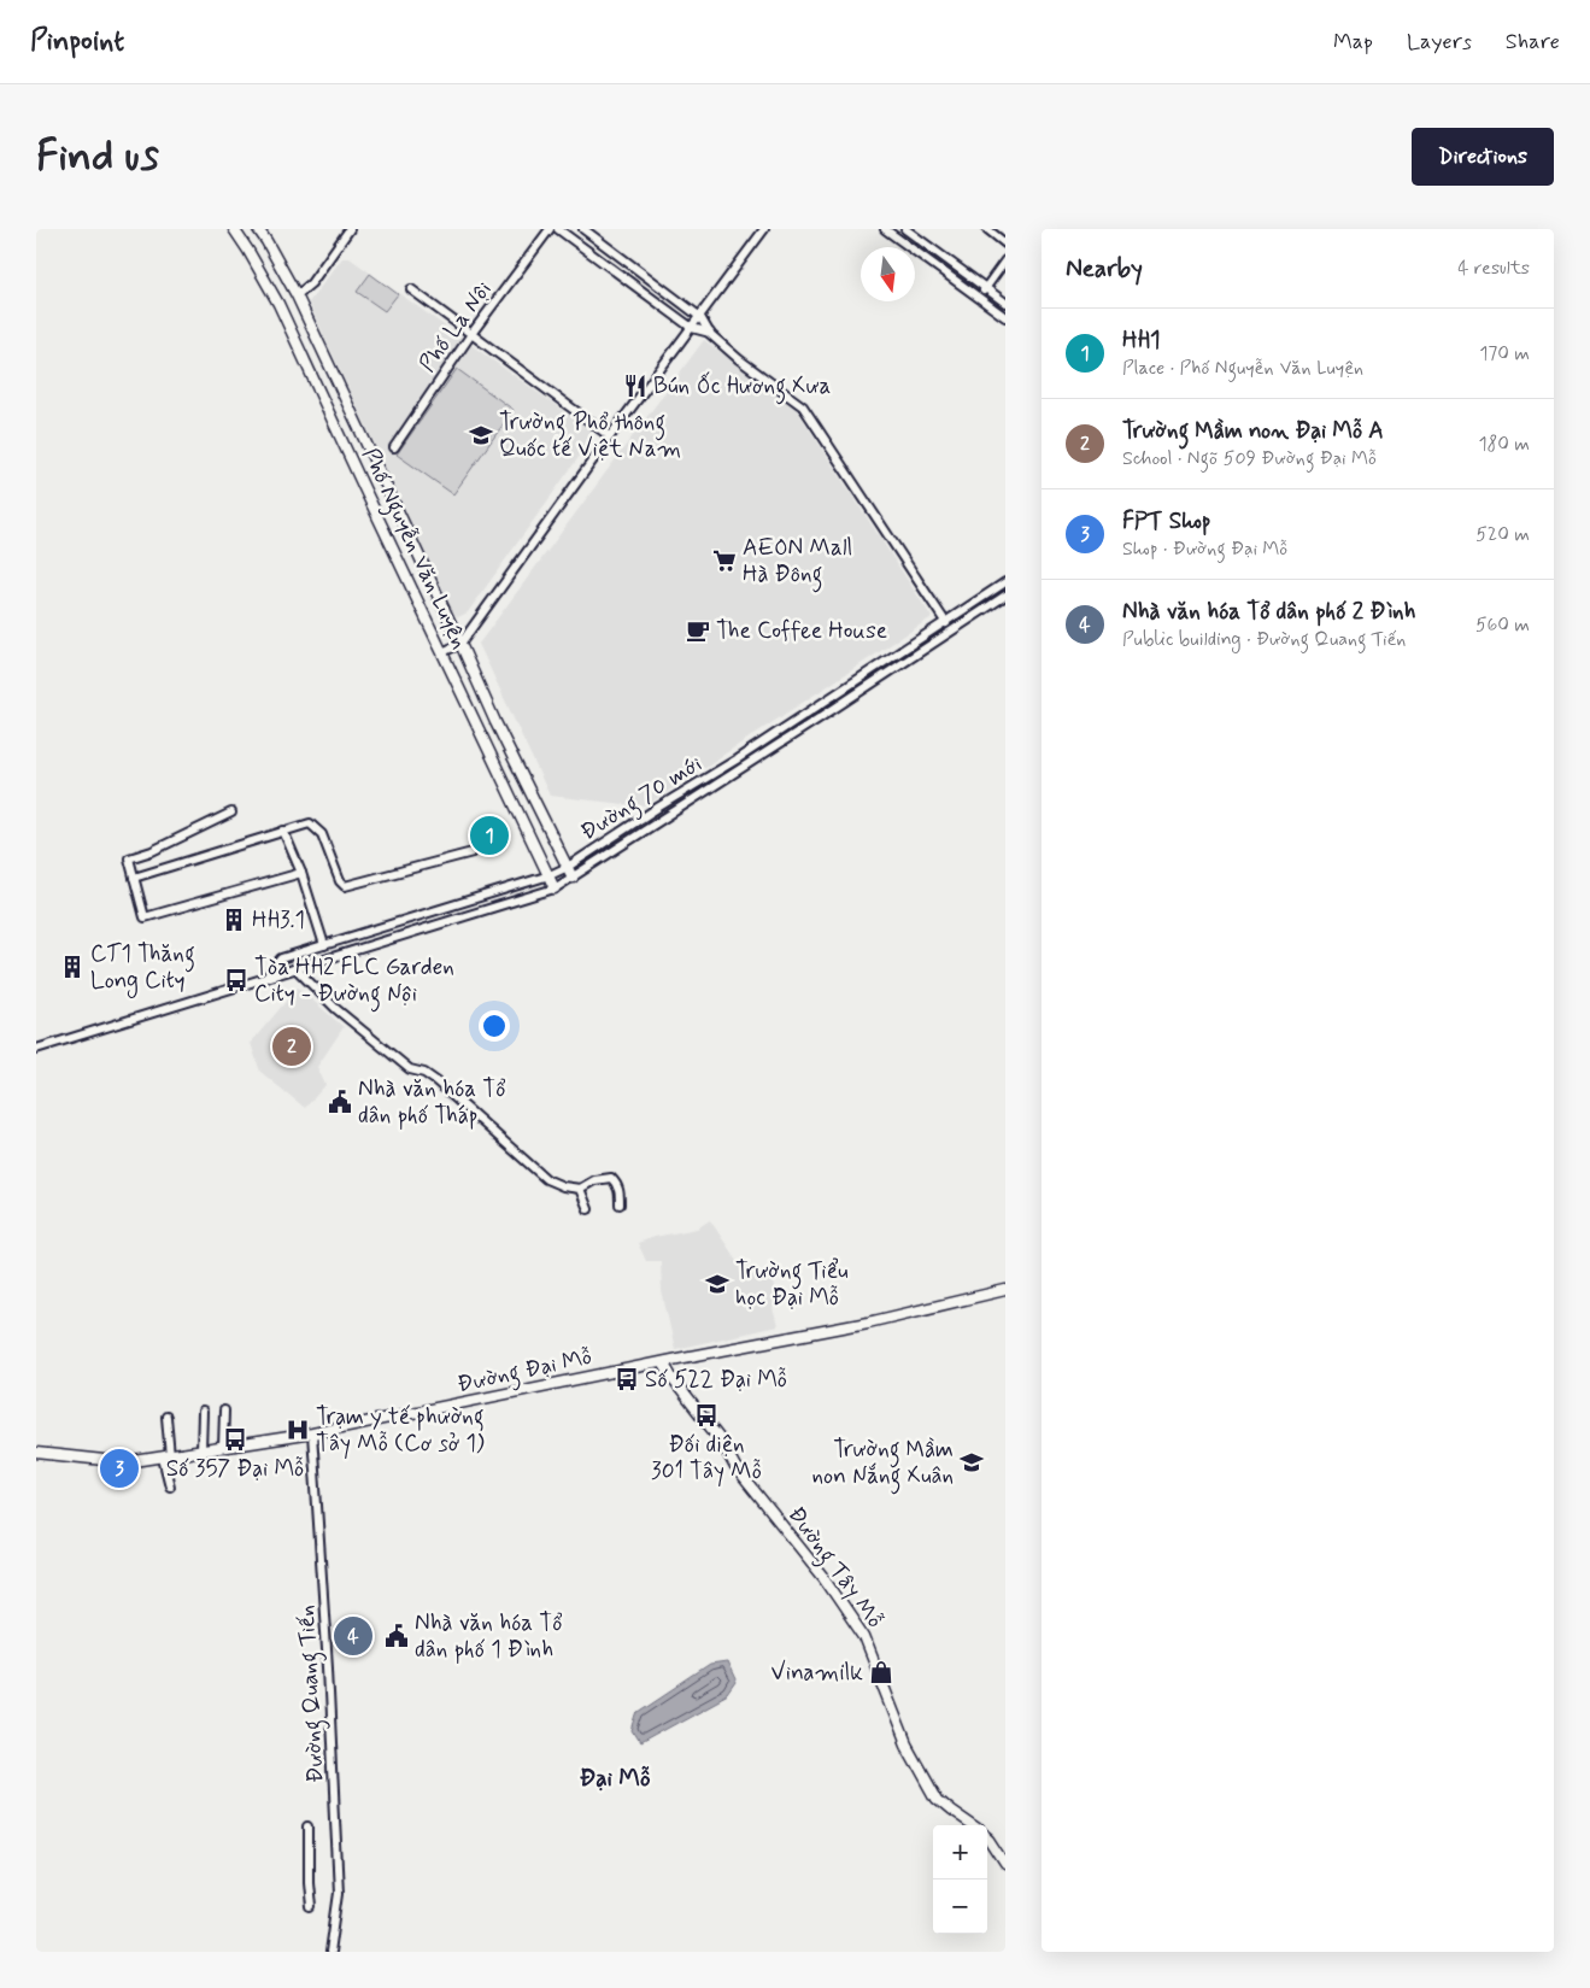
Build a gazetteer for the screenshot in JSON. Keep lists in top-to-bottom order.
{
  "streets": {
    "main road": ["Phố Nguyễn Văn Luyện", "Đường Đại Mỗ", "Đường Tây Mỗ"],
    "street": ["Phố La Nội", "Đường 70 mới", "Đường Quang Tiến"]
  },
  "crossings": [
    ["Phố Nguyễn Văn Luyện", "Đường 70 mới"],
    ["Đường Đại Mỗ", "Đường Tây Mỗ"],
    ["Đường Đại Mỗ", "Đường Quang Tiến"]
  ],
  "districts": ["Đại Mỗ"],
  "places": {
    "restaurant": ["Bún Ốc Hương Xưa"],
    "school or university": ["Trường Phổ thông Quốc tế Việt Nam", "Trường Tiểu học Đại Mỗ", "Trường Mầm non Nắng Xuân"],
    "supermarket": ["AEON Mall Hà Đông"],
    "cafe": ["The Coffee House"],
    "building": ["HH3.1", "CT1 Thăng Long City"],
    "bus stop": [
      "Tòa HH2 FLC Garden City - Đường Nội",
      "Số 522 Đại Mỗ",
      "Đối diện 301 Tây Mỗ",
      "Số 357 Đại Mỗ"
    ],
    "public building": ["Nhà văn hóa Tổ dân phố Tháp", "Nhà văn hóa Tổ dân phố 1 Đình"],
    "hospital": ["Trạm y tế phường Tây Mỗ (Cơ sở 1)"],
    "shop": ["Vinamilk"]
  },
  "north": "bottom",
  "page": {
    "header": "Pinpoint",
    "nav": ["Map", "Layers", "Share"],
    "buttons": "Directions",
    "title": "Find us",
    "heading": ["Nearby", "4 results"],
    "list": [
      {
        "mark": "1",
        "name": "HH1",
        "note": "Place · Phố Nguyễn Văn Luyện",
        "value": "170 m"
      },
      {
        "mark": "2",
        "name": "Trường Mầm non Đại Mỗ A",
        "note": "School · Ngõ 509 Đường Đại Mỗ",
        "value": "180 m"
      },
      {
        "mark": "3",
        "name": "FPT Shop",
        "note": "Shop · Đường Đại Mỗ",
        "value": "520 m"
      },
      {
        "mark": "4",
        "name": "Nhà văn hóa Tổ dân phố 2 Đình",
        "note": "Public building · Đường Quang Tiến",
        "value": "560 m"
      }
    ],
    "pins": [
      "1",
      "2",
      "3",
      "4"
    ],
    "map_buttons": ["+", "−"]
  }
}
